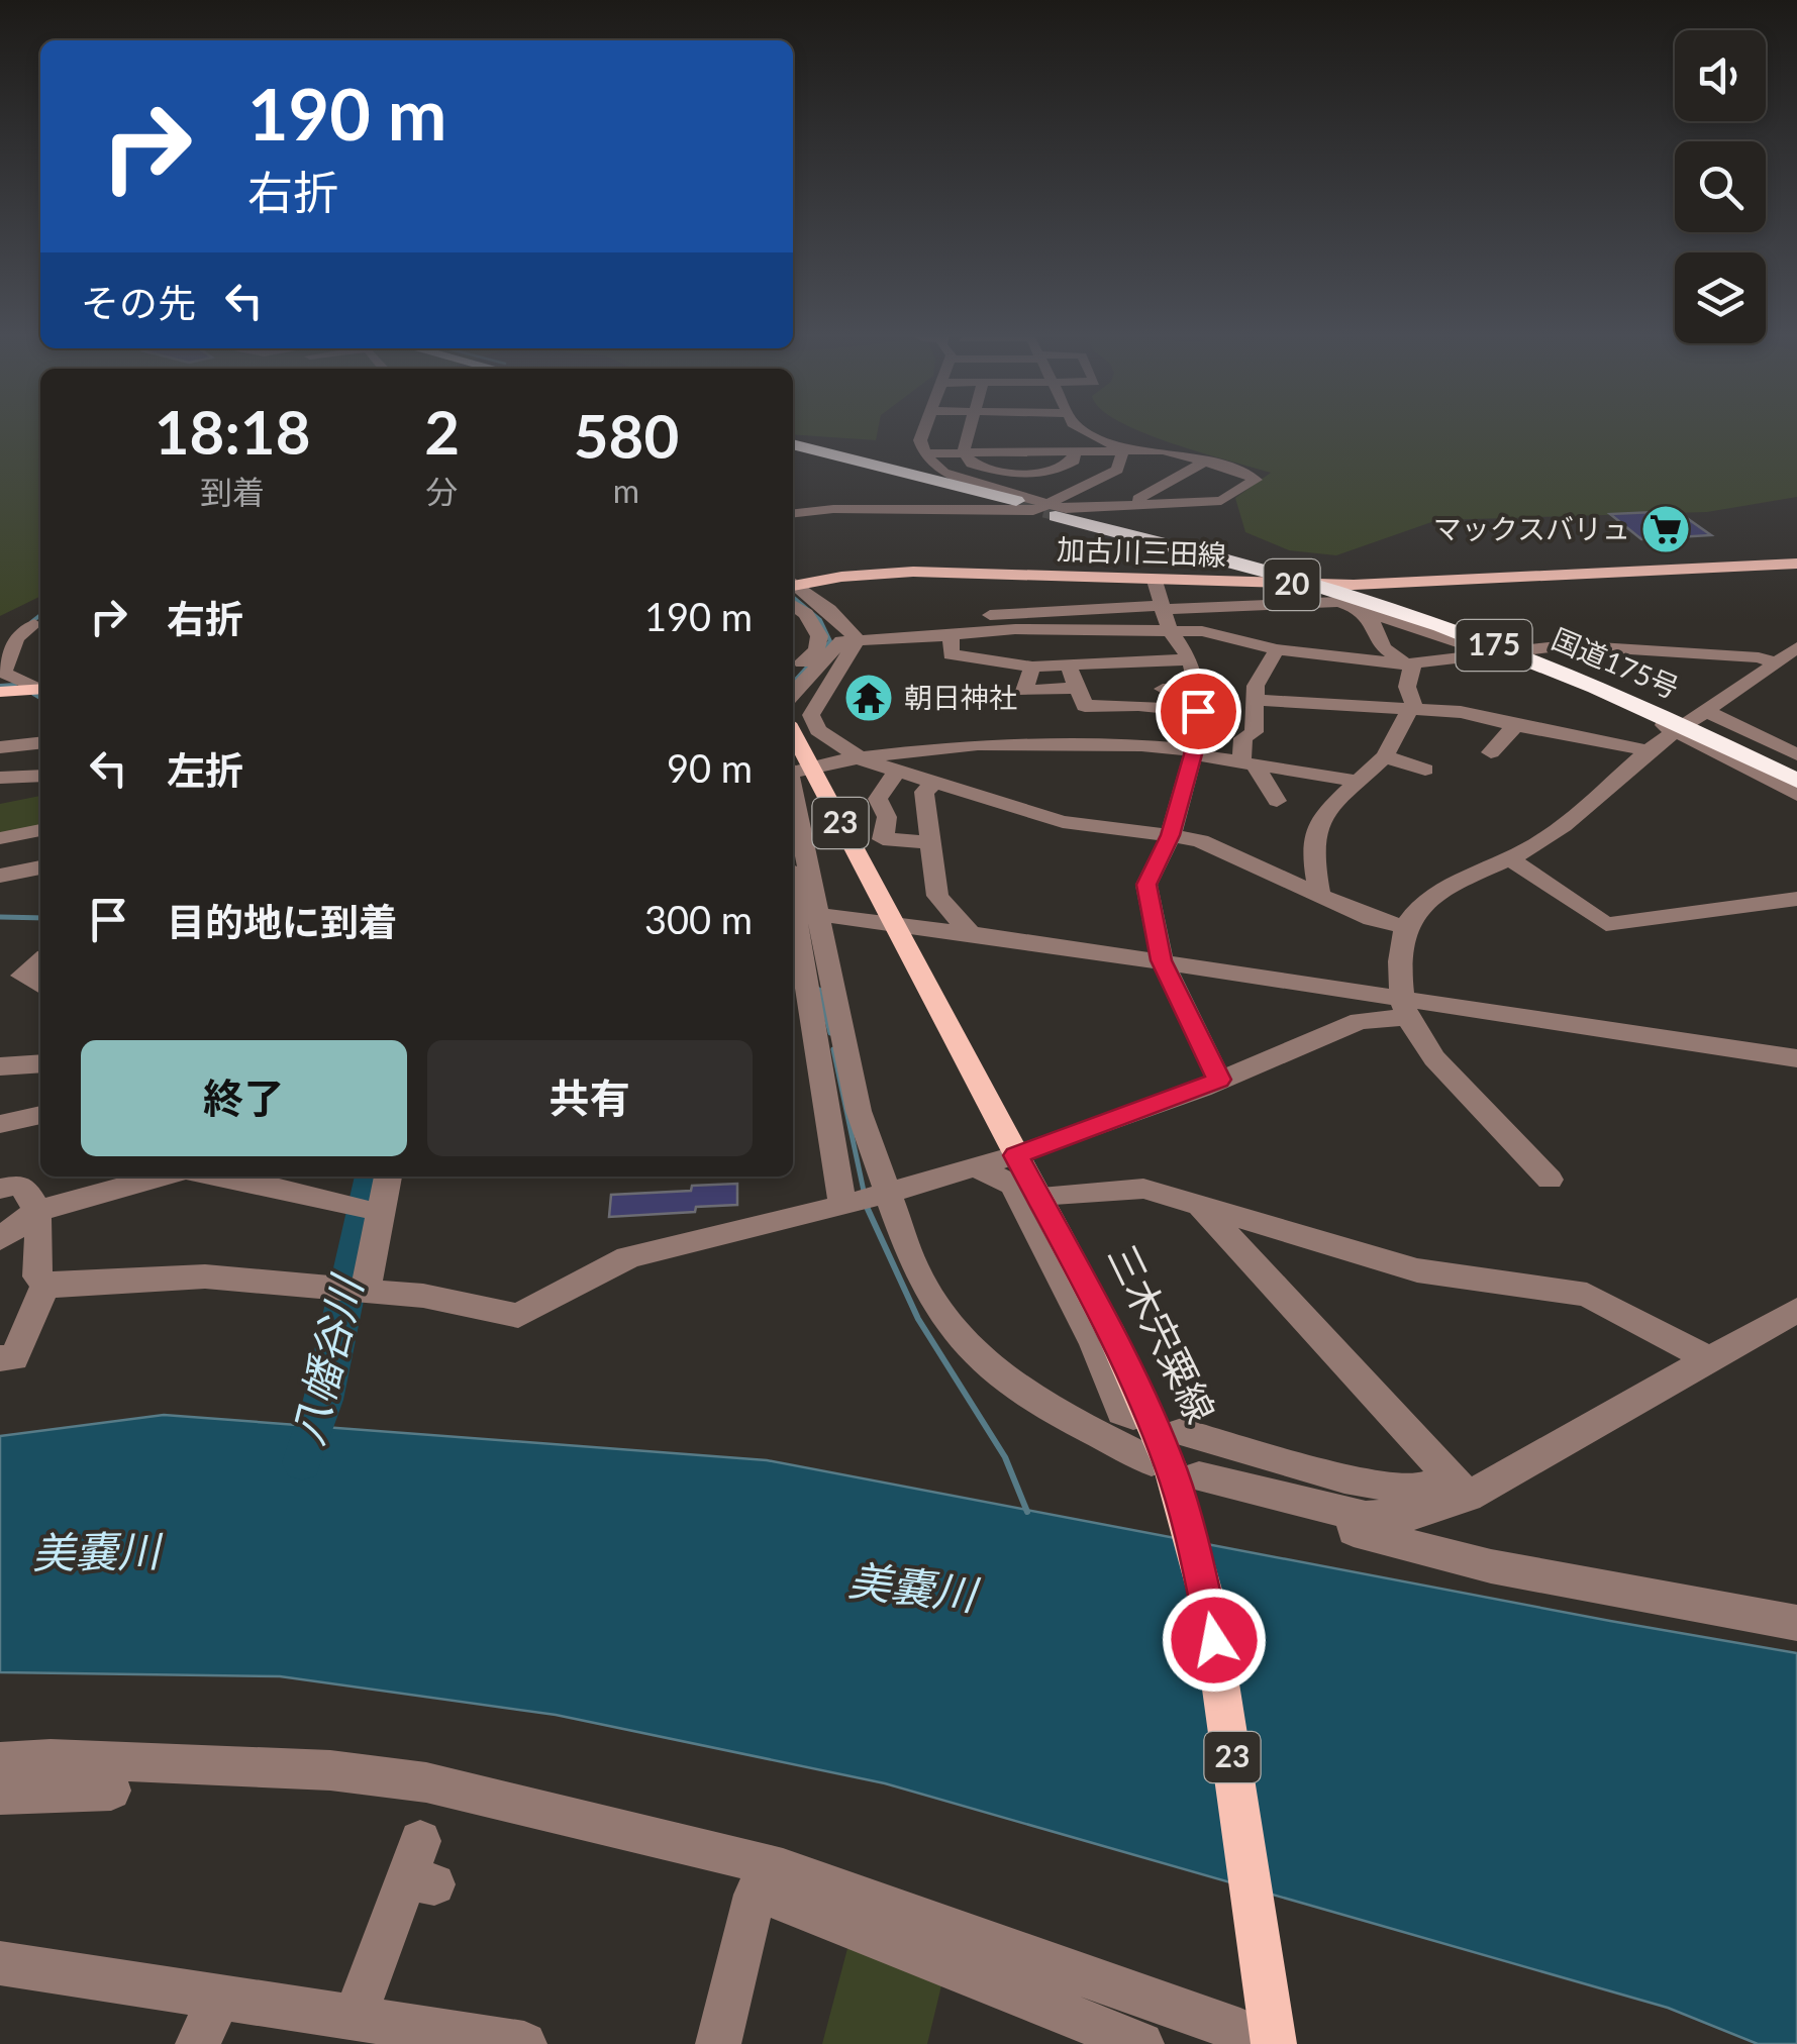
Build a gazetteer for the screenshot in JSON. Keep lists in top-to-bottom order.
{
  "streets": {
    "highway": ["175", "国道175号"],
    "main road": [
      "加古川三田線",
      "20",
      "23",
      "三木宍粟線"
    ]
  },
  "water": ["八幡谷川", "美嚢川"],
  "places": {
    "supermarket": ["マックスバリュ"],
    "temple": ["朝日神社"]
  },
  "page": {
    "turn": ["190 m", "右折"],
    "then": "その先",
    "eta": [
      "18:18",
      "到着",
      "2",
      "分",
      "580",
      "m"
    ],
    "list": [
      {
        "name": "右折",
        "value": "190 m"
      },
      {
        "name": "左折",
        "value": "90 m"
      },
      {
        "name": "目的地に到着",
        "value": "300 m"
      }
    ],
    "buttons": ["終了", "共有"]
  }
}
